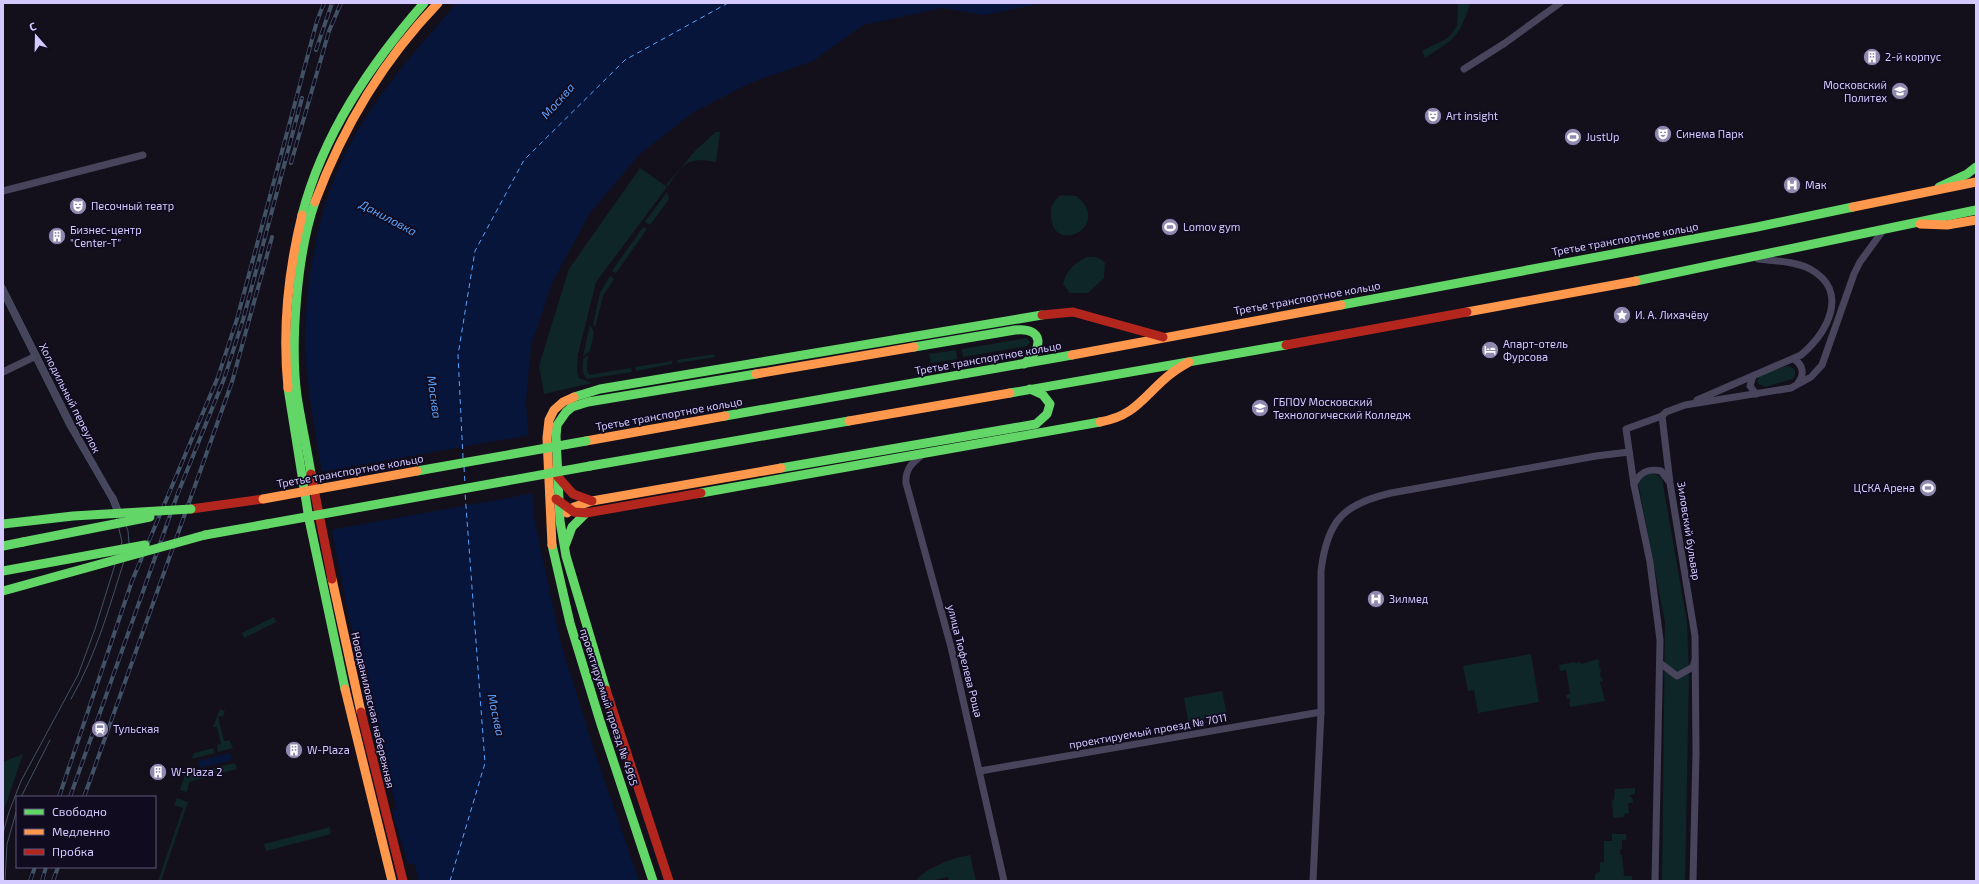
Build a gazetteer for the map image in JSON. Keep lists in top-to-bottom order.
{
  "streets": {
    "main road": ["Третье транспортное кольцо", "проектируемый проезд № 4965", "Новоданиловская набережная"],
    "street": [
      "Холодильный переулок",
      "Зиловский бульвар",
      "улица Тюфелева Роща",
      "проектируемый проезд № 7011"
    ]
  },
  "crossings": [
    ["Третье транспортное кольцо", "проектируемый проезд № 4965"],
    ["улица Тюфелева Роща", "проектируемый проезд № 7011"]
  ],
  "water": ["Москва", "Даниловка"],
  "places": {
    "building": [
      "2-й корпус",
      "Бизнес-центр \"Center-T\"",
      "W-Plaza",
      "W-Plaza 2"
    ],
    "school or university": ["Московский Политех", "ГБПОУ Московский Технологический Колледж"],
    "theatre": ["Art insight", "Синема Парк", "Песочный театр"],
    "sports": ["JustUp", "Lomov gym", "ЦСКА Арена"],
    "hospital": ["Мак", "Зилмед"],
    "place": ["И. А. Лихачёву"],
    "hotel": ["Апарт-отель Фурсова"],
    "station": ["Тульская"]
  },
  "legend": ["Свободно", "Медленно", "Пробка"],
  "north": "top"
}
